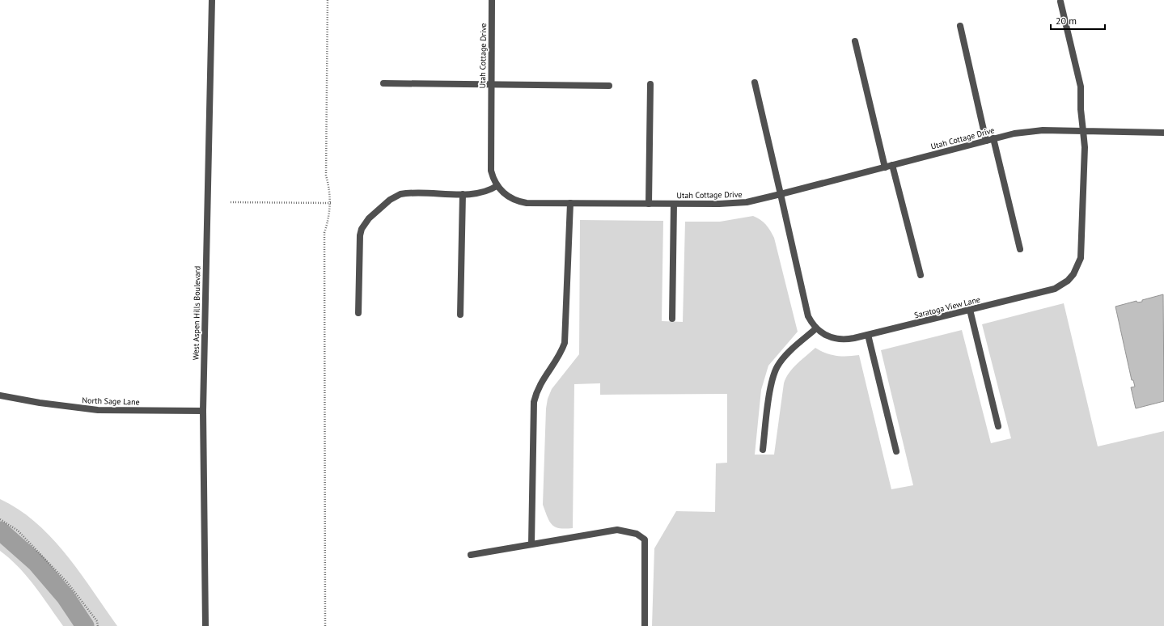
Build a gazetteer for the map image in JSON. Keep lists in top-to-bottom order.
{
  "streets": {
    "street": [
      "Utah Cottage Drive",
      "Saratoga View Lane",
      "West Aspen Hills Boulevard",
      "North Sage Lane"
    ]
  },
  "crossings": [
    ["Utah Cottage Drive", "Saratoga View Lane"],
    ["West Aspen Hills Boulevard", "North Sage Lane"]
  ],
  "scale_bar": "20 m"
}
